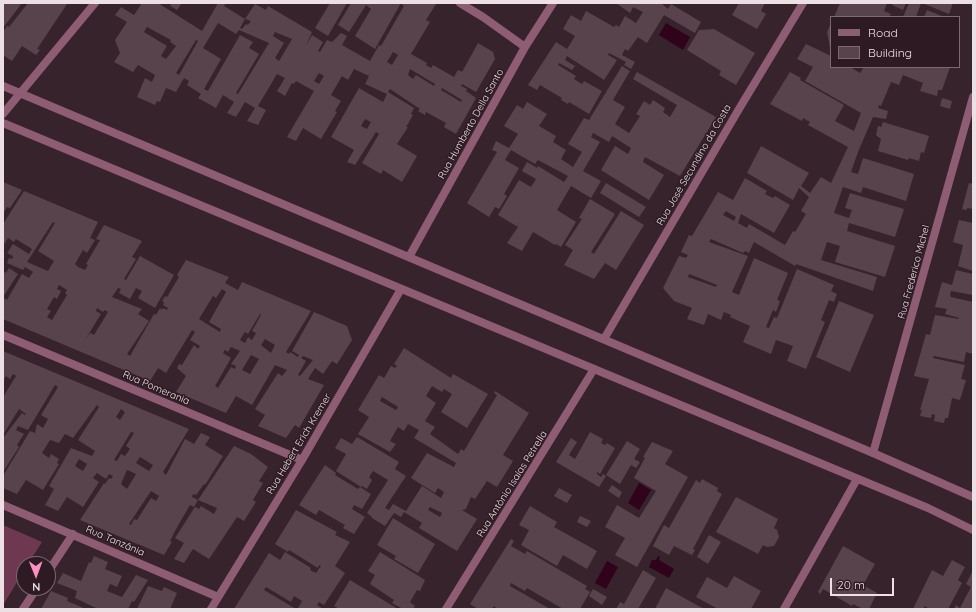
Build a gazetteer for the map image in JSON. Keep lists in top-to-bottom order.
{
  "streets": {
    "street": [
      "Rua Humberto Della Santo",
      "Rua José Secundino da Costa",
      "Rua Frederico Michel",
      "Rua Pomerania",
      "Rua Hebert Erich Kremer",
      "Rua Antônio Isaías Petrella",
      "Rua Tanzânia"
    ]
  },
  "crossings": [
    ["Rua Pomerania", "Rua Hebert Erich Kremer"],
    ["Rua Hebert Erich Kremer", "Rua Tanzânia"]
  ],
  "legend": ["Road", "Building"],
  "scale_bar": "20 m",
  "north": "bottom"
}
